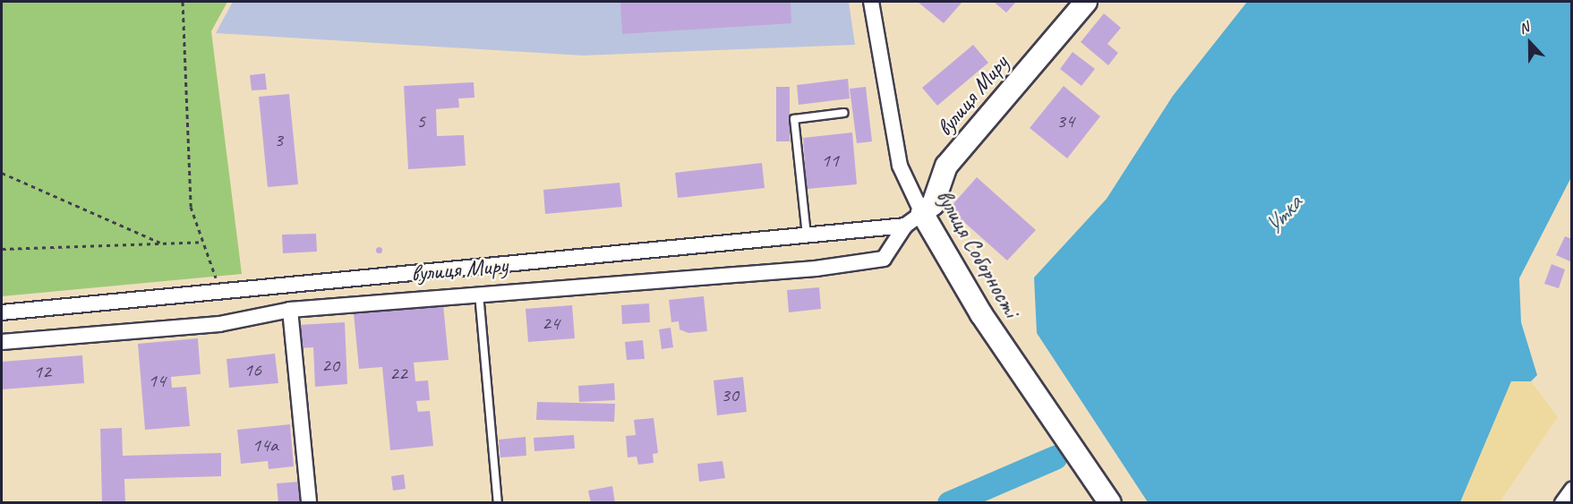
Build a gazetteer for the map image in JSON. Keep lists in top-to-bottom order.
{
  "streets": {
    "main road": ["вулиця Миру", "вулиця Соборності"]
  },
  "crossings": [
    ["вулиця Миру", "вулиця Соборності"]
  ],
  "water": ["Утка"],
  "house_numbers": [
    "5",
    "34",
    "3",
    "11",
    "24",
    "20",
    "16",
    "12",
    "22",
    "14",
    "30",
    "14а"
  ],
  "north": "top"
}
